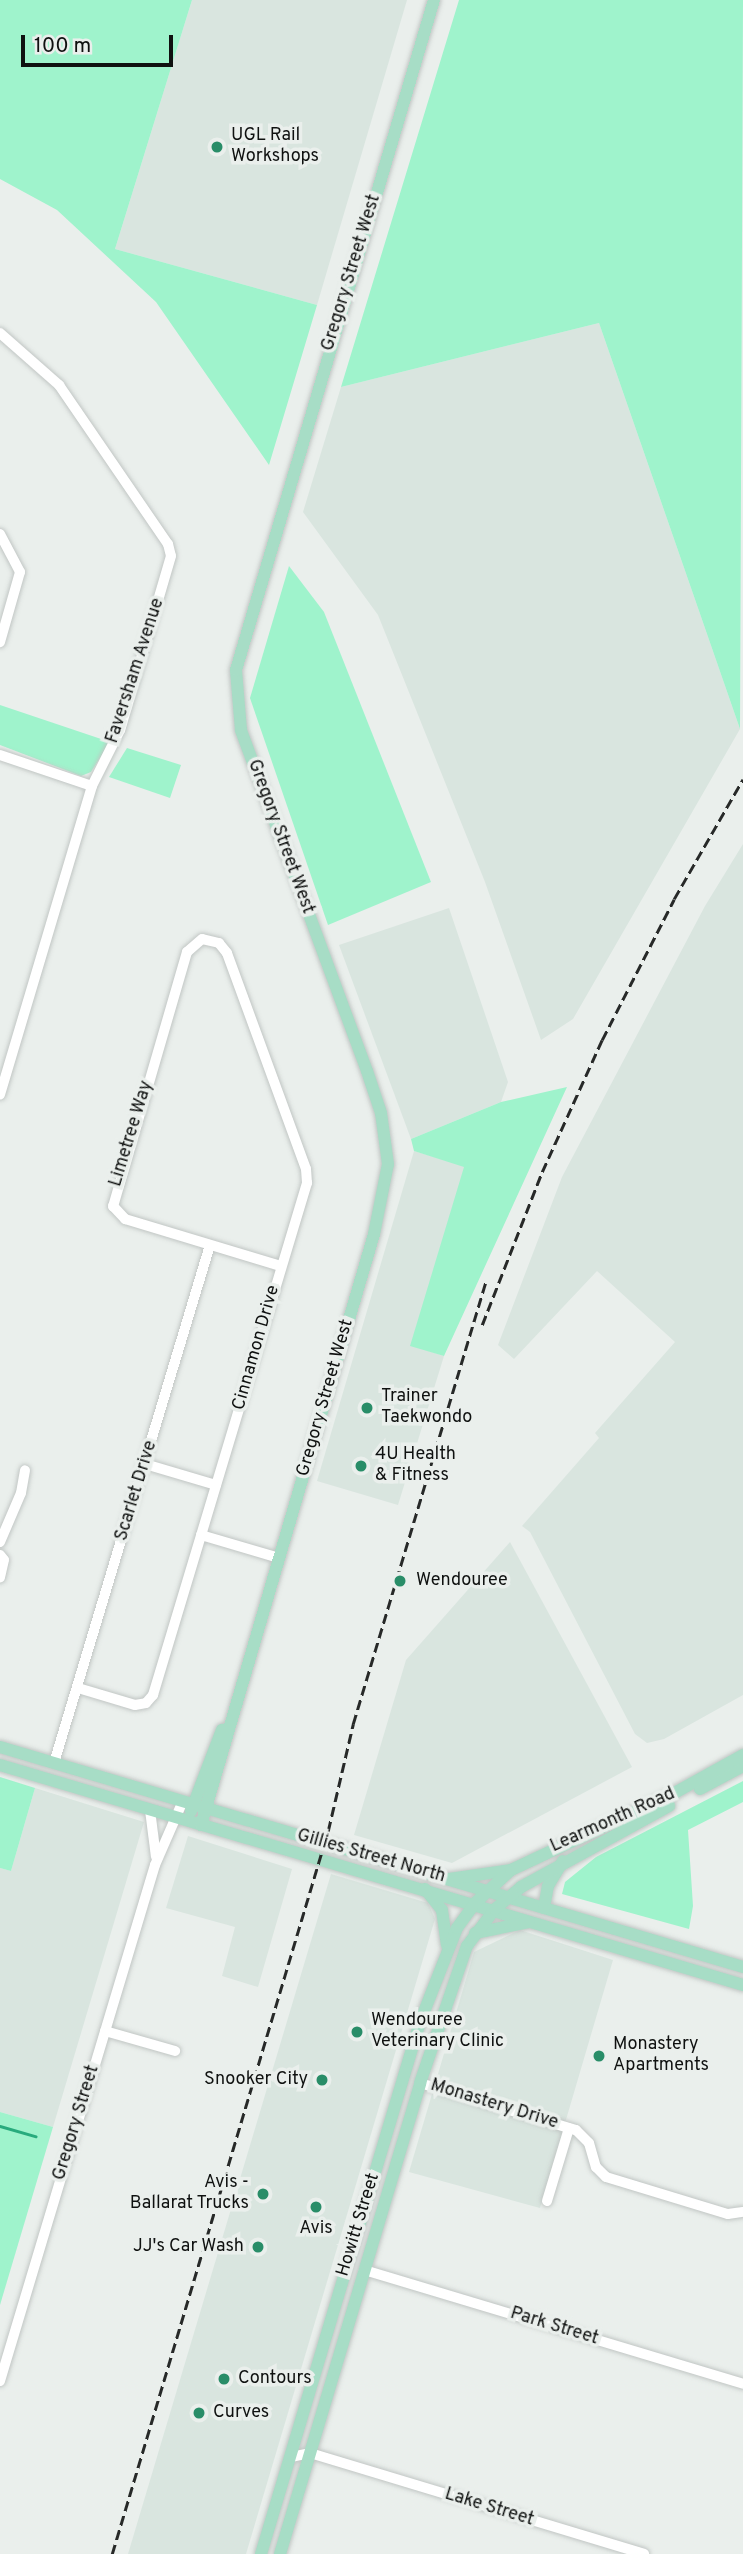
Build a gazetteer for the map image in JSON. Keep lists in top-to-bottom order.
{
  "streets": {
    "main road": [
      "Gregory Street West",
      "Learmonth Road",
      "Gillies Street North",
      "Howitt Street"
    ],
    "street": [
      "Faversham Avenue",
      "Limetree Way",
      "Cinnamon Drive",
      "Scarlet Drive",
      "Monastery Drive",
      "Gregory Street",
      "Park Street",
      "Lake Street"
    ]
  },
  "crossings": [
    ["Gregory Street West", "Gillies Street North"],
    ["Gregory Street West", "Gregory Street"],
    ["Limetree Way", "Cinnamon Drive"],
    ["Limetree Way", "Scarlet Drive"],
    ["Cinnamon Drive", "Scarlet Drive"],
    ["Scarlet Drive", "Gillies Street North"],
    ["Learmonth Road", "Gillies Street North"],
    ["Learmonth Road", "Howitt Street"],
    ["Gillies Street North", "Gregory Street"],
    ["Gillies Street North", "Howitt Street"],
    ["Monastery Drive", "Howitt Street"],
    ["Howitt Street", "Park Street"],
    ["Howitt Street", "Lake Street"]
  ],
  "places": [
    "UGL Rail Workshops",
    "Trainer Taekwondo",
    "4U Health & Fitness",
    "Wendouree",
    "Wendouree Veterinary Clinic",
    "Monastery Apartments",
    "Snooker City",
    "Avis - Ballarat Trucks",
    "Avis",
    "JJ's Car Wash",
    "Contours",
    "Curves"
  ],
  "scale_bar": "100 m"
}
